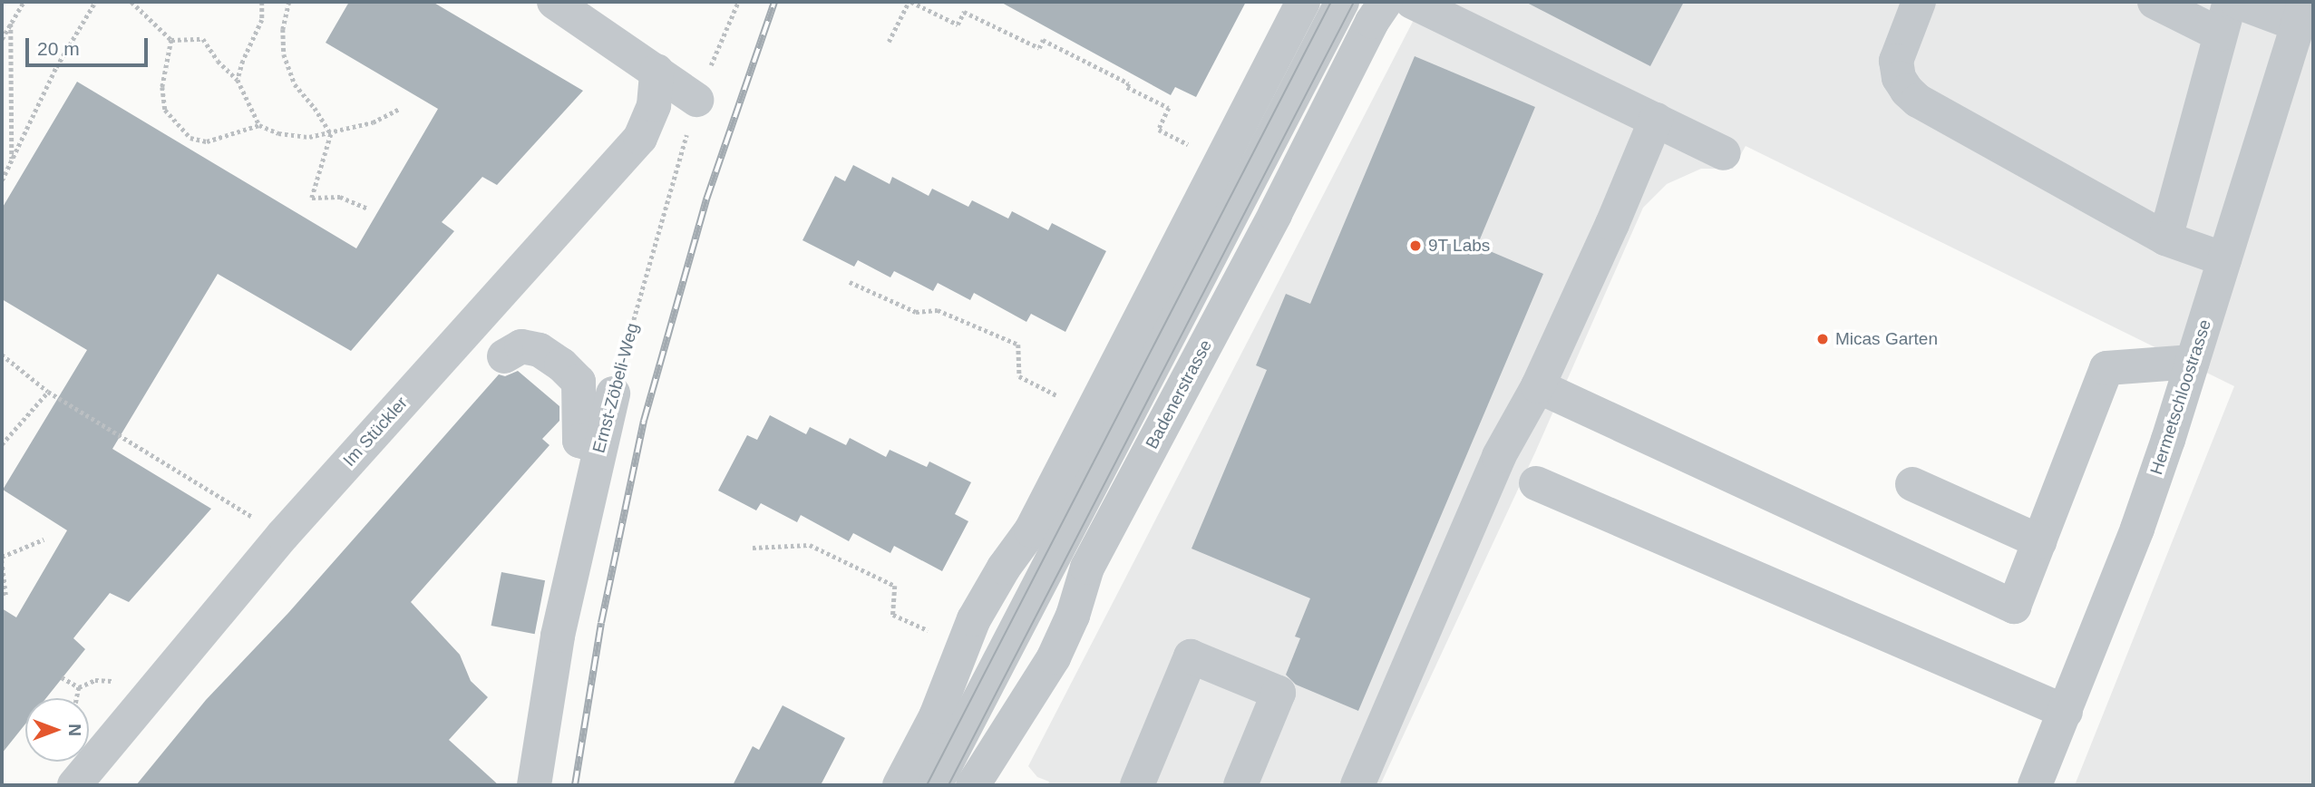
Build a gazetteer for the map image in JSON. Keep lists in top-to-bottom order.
{
  "streets": {
    "street": [
      "Ernst-Zöbeli-Weg",
      "Badenerstrasse",
      "Hermetschloostrasse",
      "Im Stückler"
    ]
  },
  "places": ["9T Labs", "Micas Garten"],
  "scale_bar": "20 m",
  "north": "right"
}
